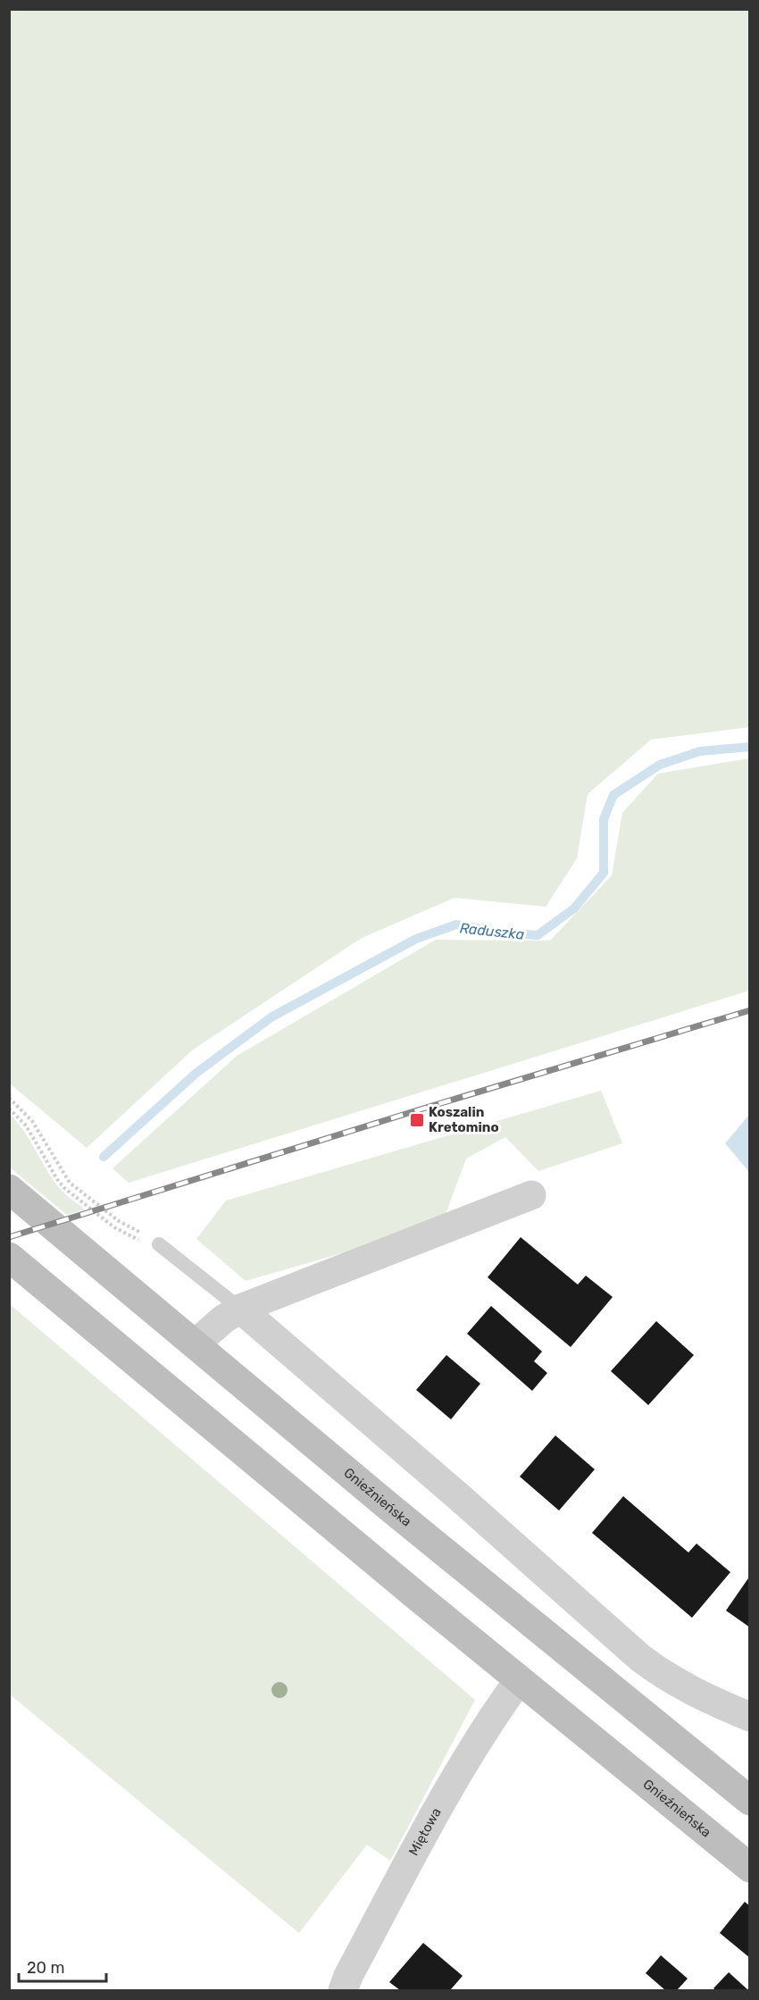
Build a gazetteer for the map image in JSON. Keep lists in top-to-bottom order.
{
  "streets": {
    "main road": ["Gnieźnieńska"],
    "street": ["Miętowa"]
  },
  "crossings": [
    ["Gnieźnieńska", "Miętowa"]
  ],
  "water": ["Raduszka"],
  "places": {
    "transit": ["Koszalin Kretomino"]
  },
  "scale_bar": "20 m"
}
